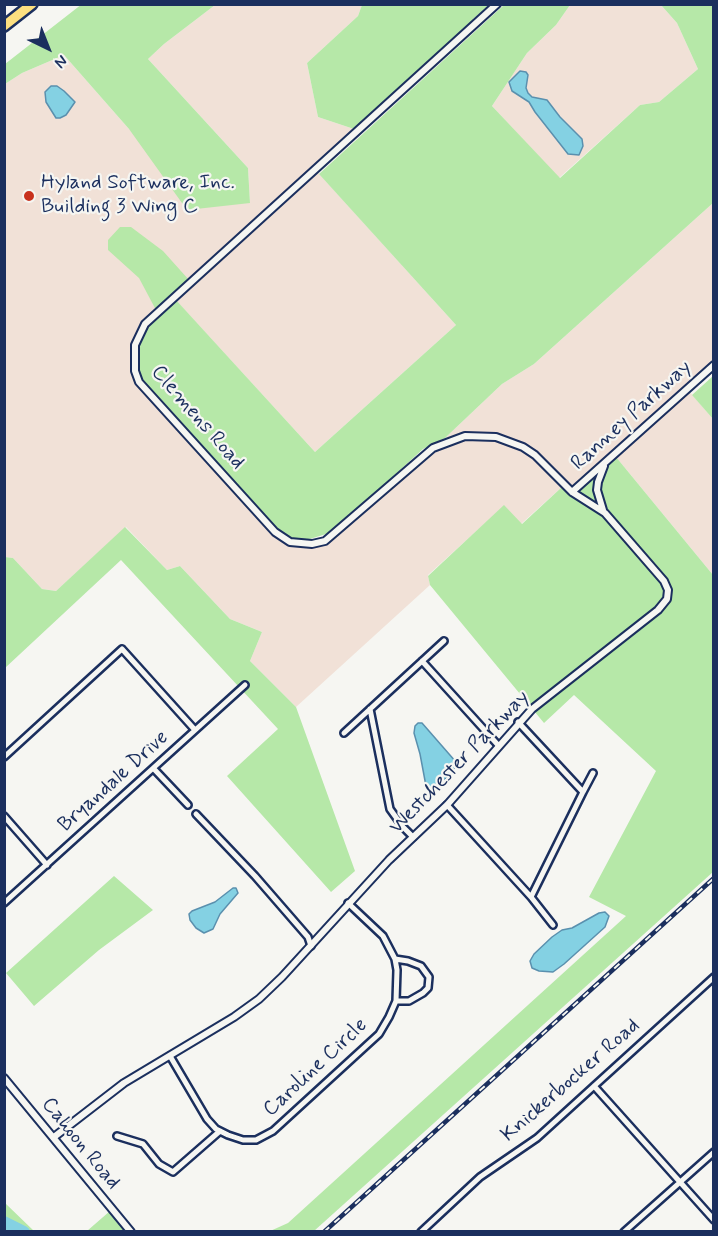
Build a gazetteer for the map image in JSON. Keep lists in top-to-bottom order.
{
  "streets": {
    "street": [
      "Ranney Parkway",
      "Clemens Road",
      "Westchester Parkway",
      "Bryandale Drive",
      "Caroline Circle",
      "Knickerbocker Road",
      "Cahoon Road"
    ]
  },
  "crossings": [
    ["Ranney Parkway", "Westchester Parkway"],
    ["Clemens Road", "Westchester Parkway"],
    ["Westchester Parkway", "Caroline Circle"],
    ["Westchester Parkway", "Cahoon Road"]
  ],
  "places": ["Hyland Software, Inc. Building 3 Wing C"],
  "north": "bottom right"
}
